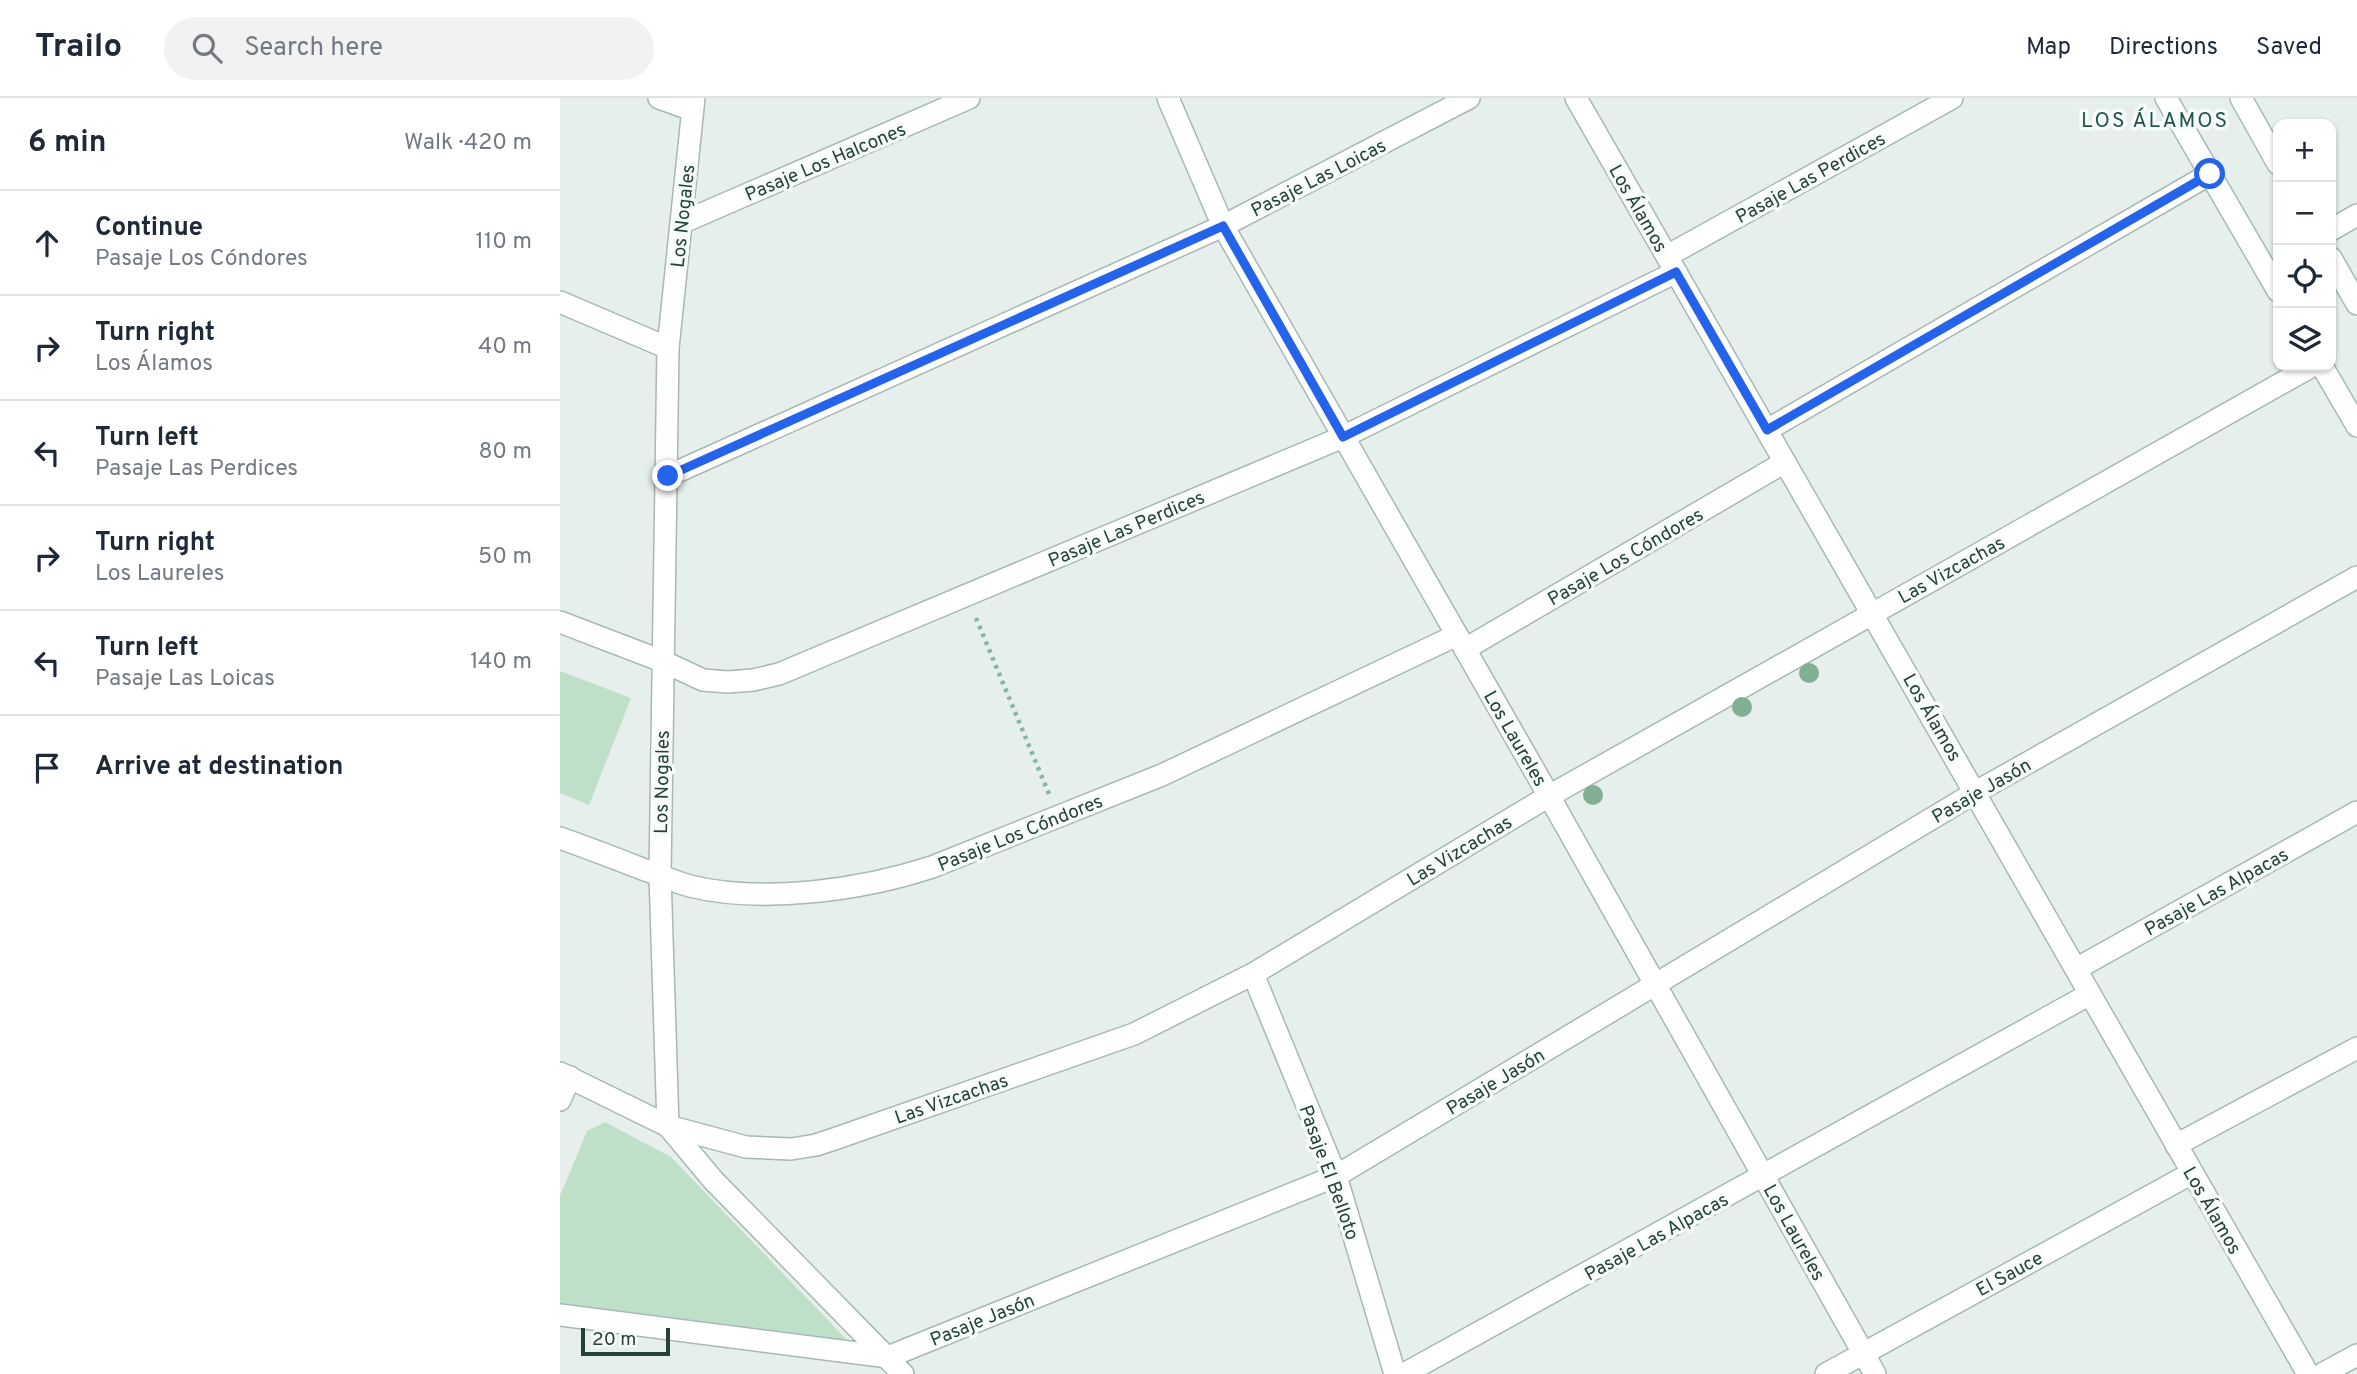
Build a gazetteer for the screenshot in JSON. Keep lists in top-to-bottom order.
{
  "streets": {
    "street": [
      "Pasaje Los Halcones",
      "Pasaje Las Loicas",
      "Pasaje Las Perdices",
      "Los Álamos",
      "Los Nogales",
      "Pasaje Los Cóndores",
      "Las Vizcachas",
      "Los Laureles",
      "Pasaje Jasón",
      "Pasaje Las Alpacas",
      "Pasaje El Belloto",
      "El Sauce"
    ]
  },
  "crossings": [
    ["Pasaje Los Halcones", "Los Nogales"],
    ["Pasaje Las Loicas", "Los Nogales"],
    ["Pasaje Las Loicas", "Los Laureles"],
    ["Pasaje Las Perdices", "Los Álamos"],
    ["Pasaje Las Perdices", "Los Nogales"],
    ["Pasaje Las Perdices", "Los Laureles"],
    ["Los Álamos", "Pasaje Los Cóndores"],
    ["Los Álamos", "Las Vizcachas"],
    ["Los Álamos", "Pasaje Jasón"],
    ["Los Álamos", "Pasaje Las Alpacas"],
    ["Los Álamos", "El Sauce"],
    ["Los Nogales", "Pasaje Los Cóndores"],
    ["Los Nogales", "Las Vizcachas"],
    ["Pasaje Los Cóndores", "Los Laureles"],
    ["Las Vizcachas", "Los Laureles"],
    ["Las Vizcachas", "Pasaje El Belloto"],
    ["Los Laureles", "Pasaje Jasón"],
    ["Los Laureles", "Pasaje Las Alpacas"],
    ["Los Laureles", "El Sauce"],
    ["Pasaje Jasón", "Pasaje El Belloto"]
  ],
  "districts": ["LOS ÁLAMOS"],
  "scale_bar": "20 m",
  "page": {
    "header": "Trailo",
    "search": "Search here",
    "nav": ["Map", "Directions", "Saved"],
    "heading": ["6 min", "Walk · 420 m"],
    "map_buttons": ["+", "−"],
    "list": [
      ["Continue", "Pasaje Los Cóndores", "110 m"],
      ["Turn right", "Los Álamos", "40 m"],
      ["Turn left", "Pasaje Las Perdices", "80 m"],
      ["Turn right", "Los Laureles", "50 m"],
      ["Turn left", "Pasaje Las Loicas", "140 m"],
      "Arrive at destination"
    ],
    "scale": "20 m"
  }
}
